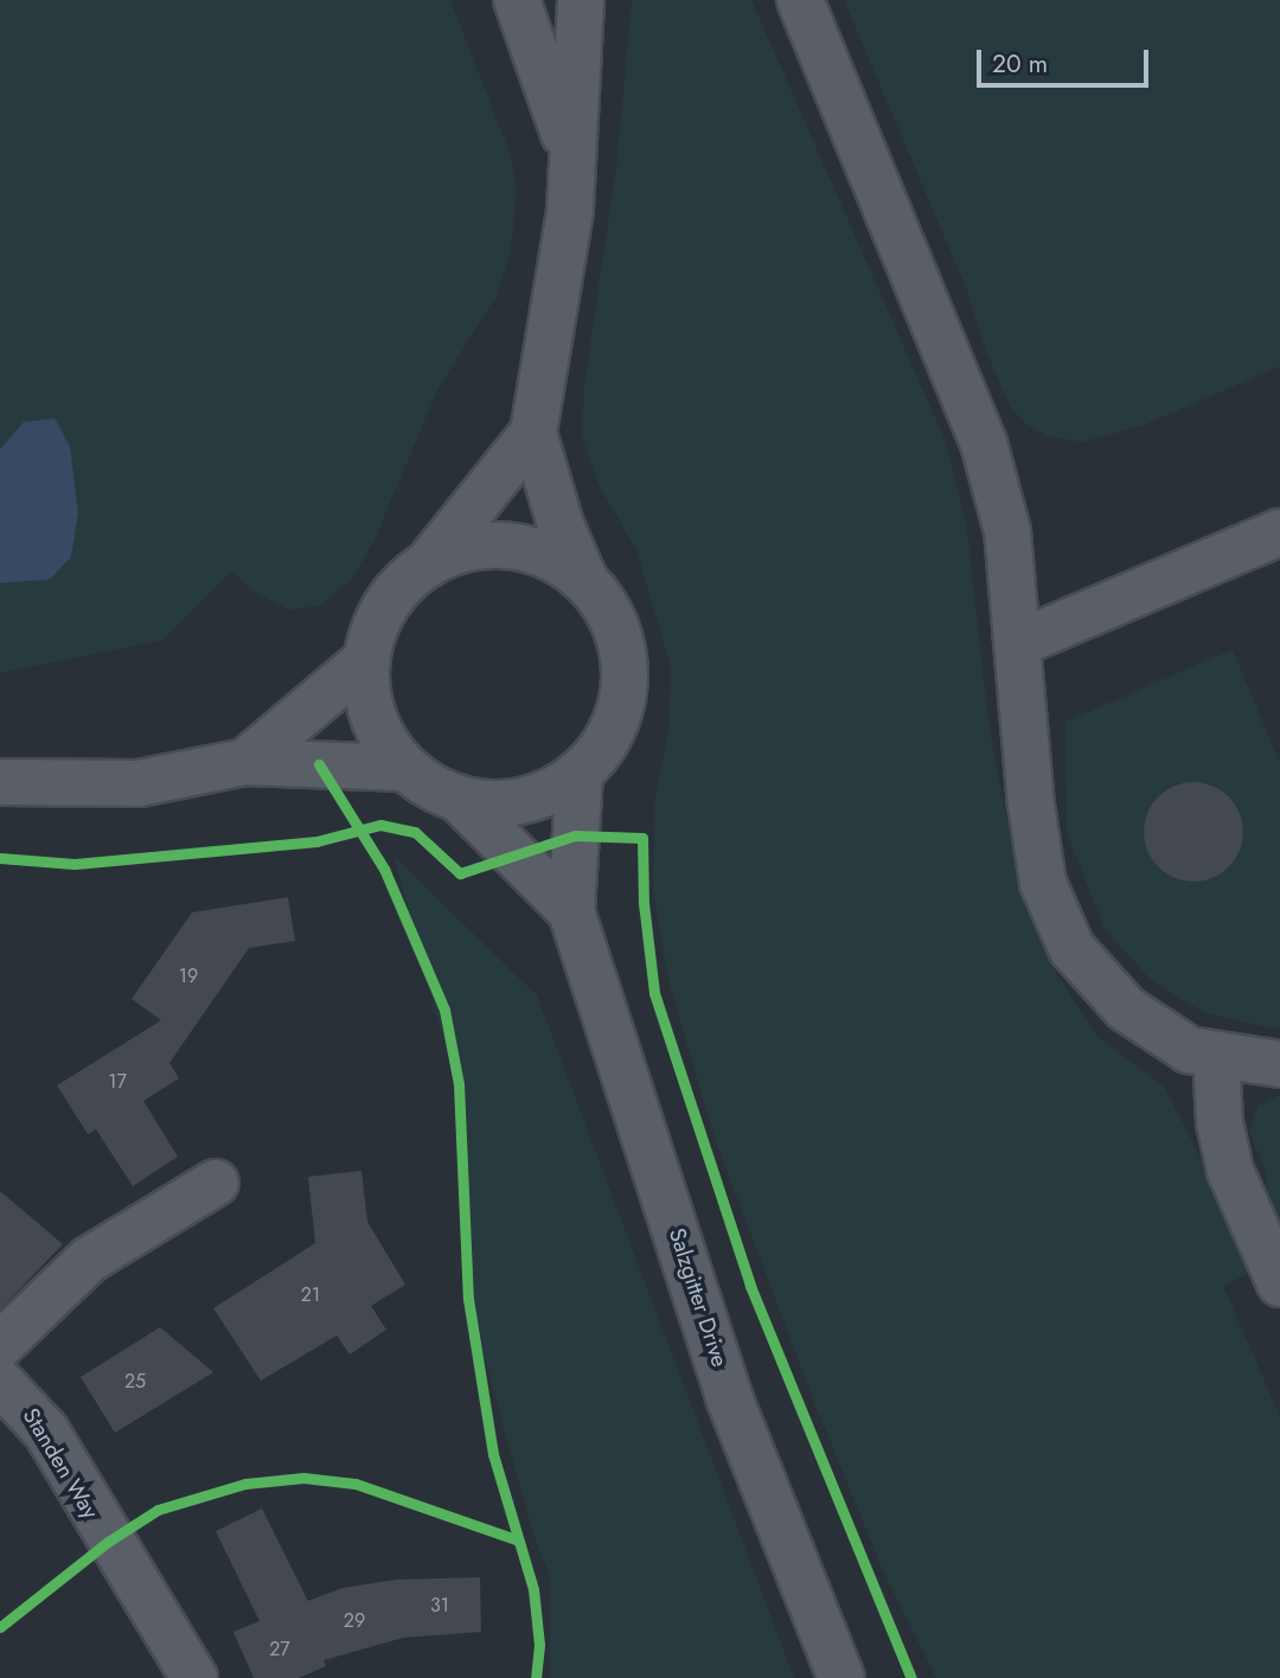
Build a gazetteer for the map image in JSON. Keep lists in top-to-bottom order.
{
  "streets": {
    "street": ["Salzgitter Drive", "Standen Way"]
  },
  "house_numbers": [
    "19",
    "17",
    "21",
    "25",
    "31",
    "29",
    "27"
  ],
  "scale_bar": "20 m"
}
